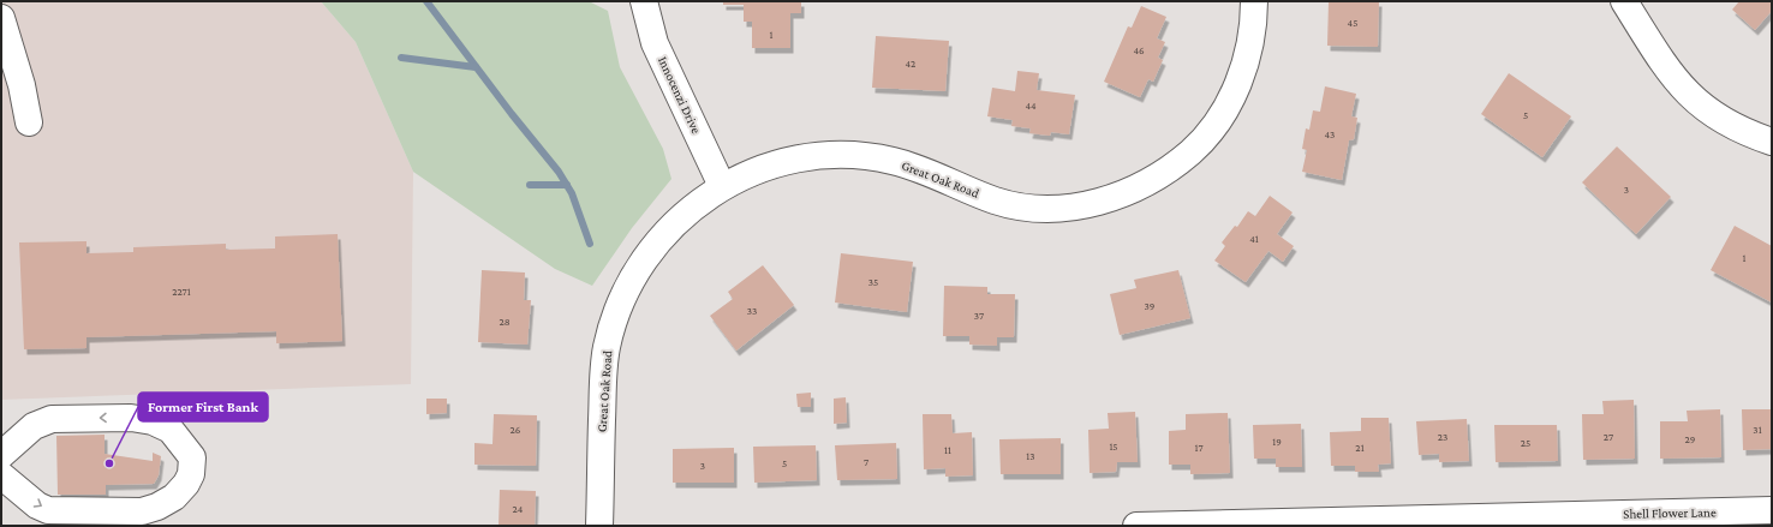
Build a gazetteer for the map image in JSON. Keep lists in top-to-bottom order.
{
  "streets": {
    "street": ["Innocenzi Drive", "Great Oak Road", "Shell Flower Lane"]
  },
  "crossings": [
    ["Innocenzi Drive", "Great Oak Road"]
  ],
  "places": ["Former First Bank"],
  "house_numbers": [
    "45",
    "1",
    "46",
    "42",
    "44",
    "5",
    "43",
    "3",
    "41",
    "1",
    "35",
    "2271",
    "39",
    "33",
    "37",
    "28",
    "26",
    "31",
    "23",
    "27",
    "29",
    "19",
    "25",
    "15",
    "17",
    "21",
    "11",
    "13",
    "7",
    "5",
    "3",
    "24"
  ]
}
